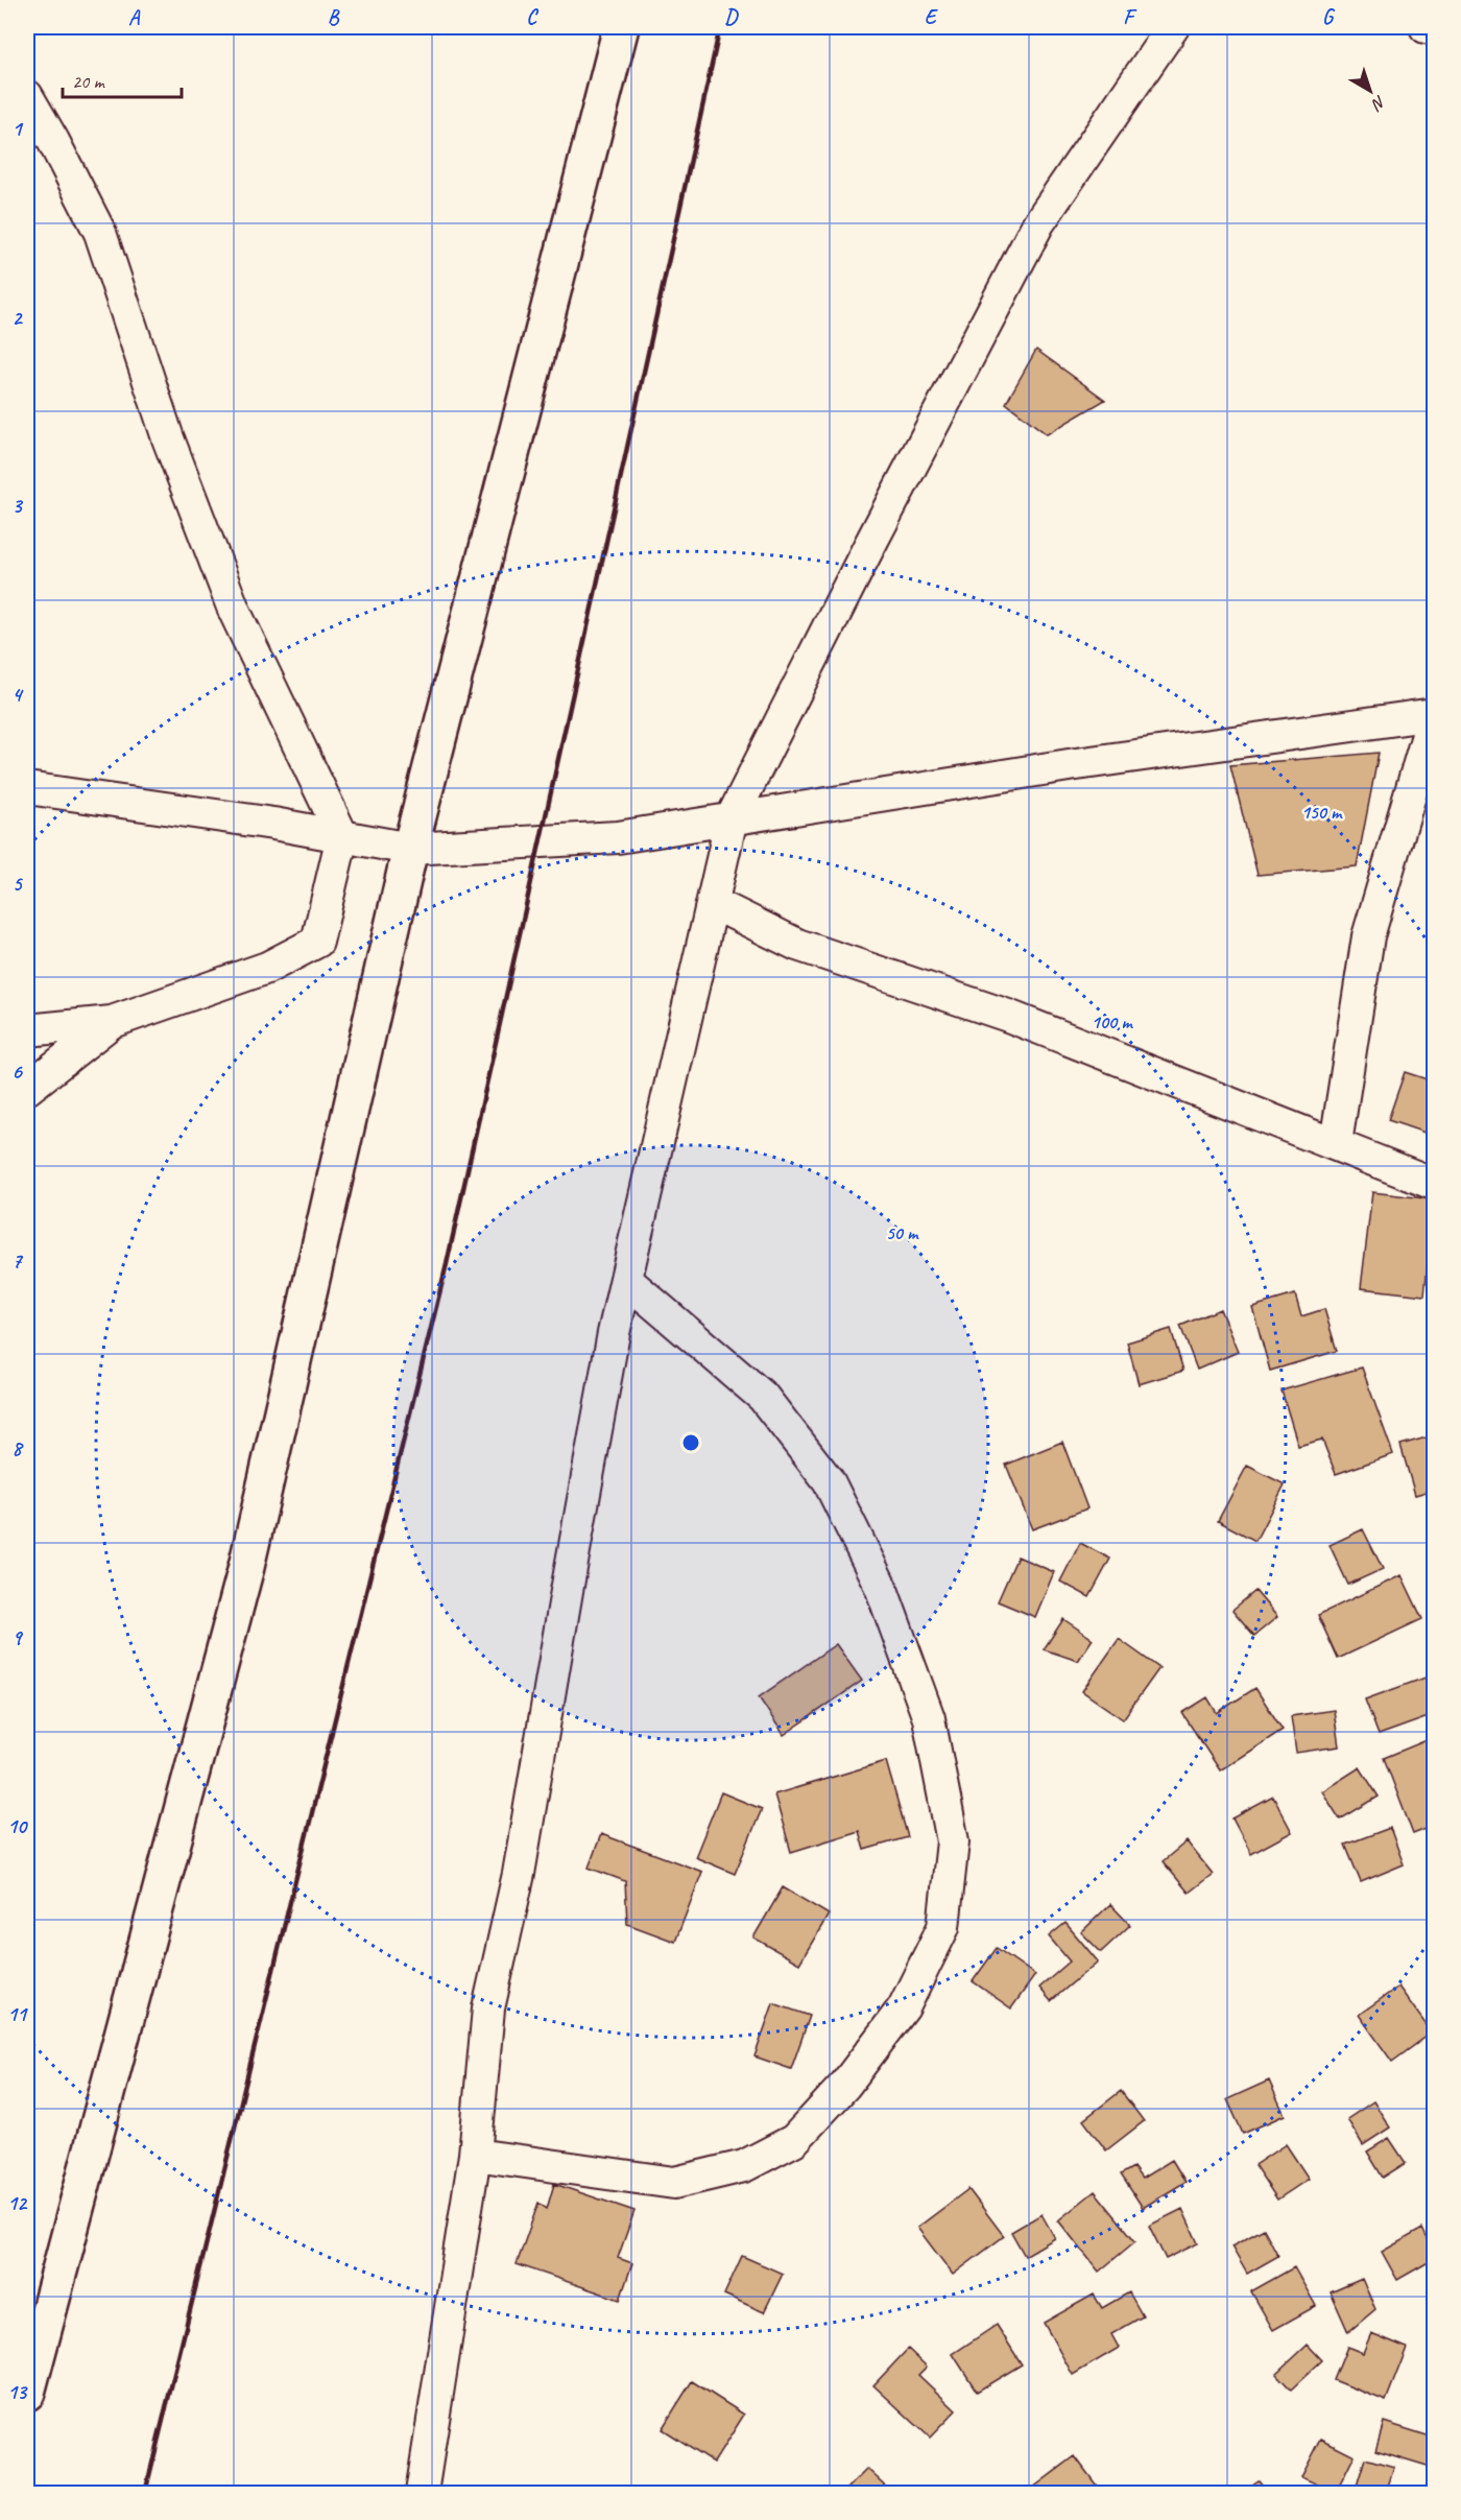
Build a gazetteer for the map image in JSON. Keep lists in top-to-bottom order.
{
  "scale_bar": "20 m",
  "north": "bottom right",
  "grid": {
    "columns": [
      "A",
      "B",
      "C",
      "D",
      "E",
      "F",
      "G"
    ],
    "rows": [
      "1",
      "2",
      "3",
      "4",
      "5",
      "6",
      "7",
      "8",
      "9",
      "10",
      "11",
      "12",
      "13"
    ]
  },
  "rings": ["150 m", "100 m", "50 m"]
}
